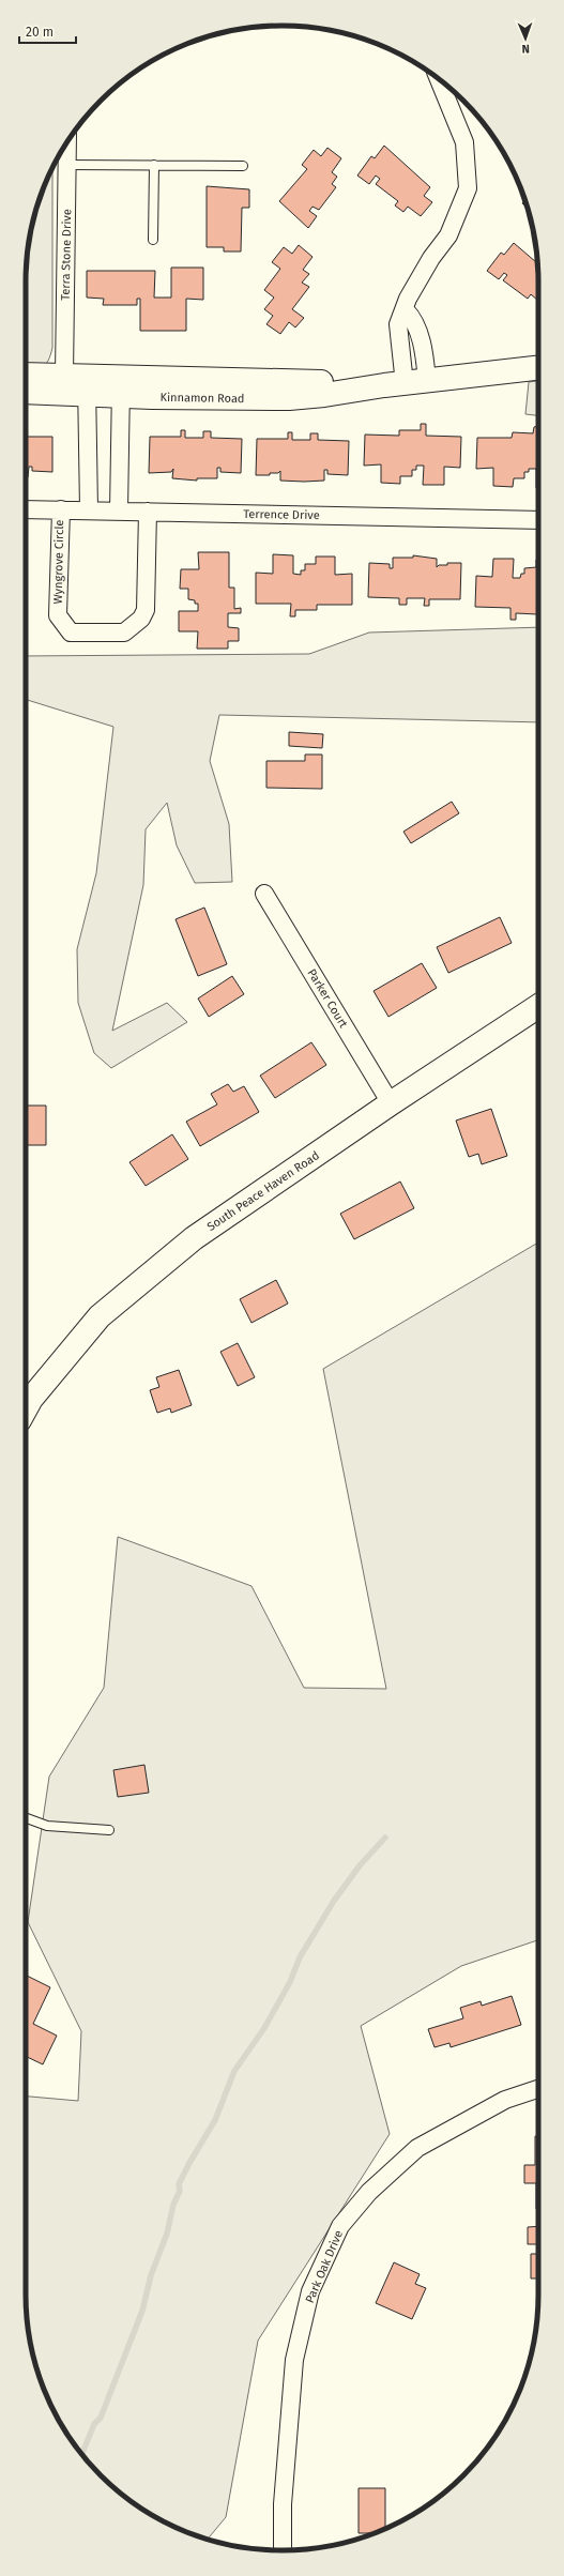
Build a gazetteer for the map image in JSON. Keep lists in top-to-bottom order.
{
  "streets": {
    "main road": ["Kinnamon Road", "South Peace Haven Road"],
    "street": [
      "Terra Stone Drive",
      "Terrence Drive",
      "Wyngrove Circle",
      "Parker Court",
      "Park Oak Drive"
    ]
  },
  "crossings": [
    ["Terra Stone Drive", "Kinnamon Road"],
    ["Terrence Drive", "Wyngrove Circle"],
    ["Parker Court", "South Peace Haven Road"]
  ],
  "scale_bar": "20 m",
  "north": "bottom"
}
